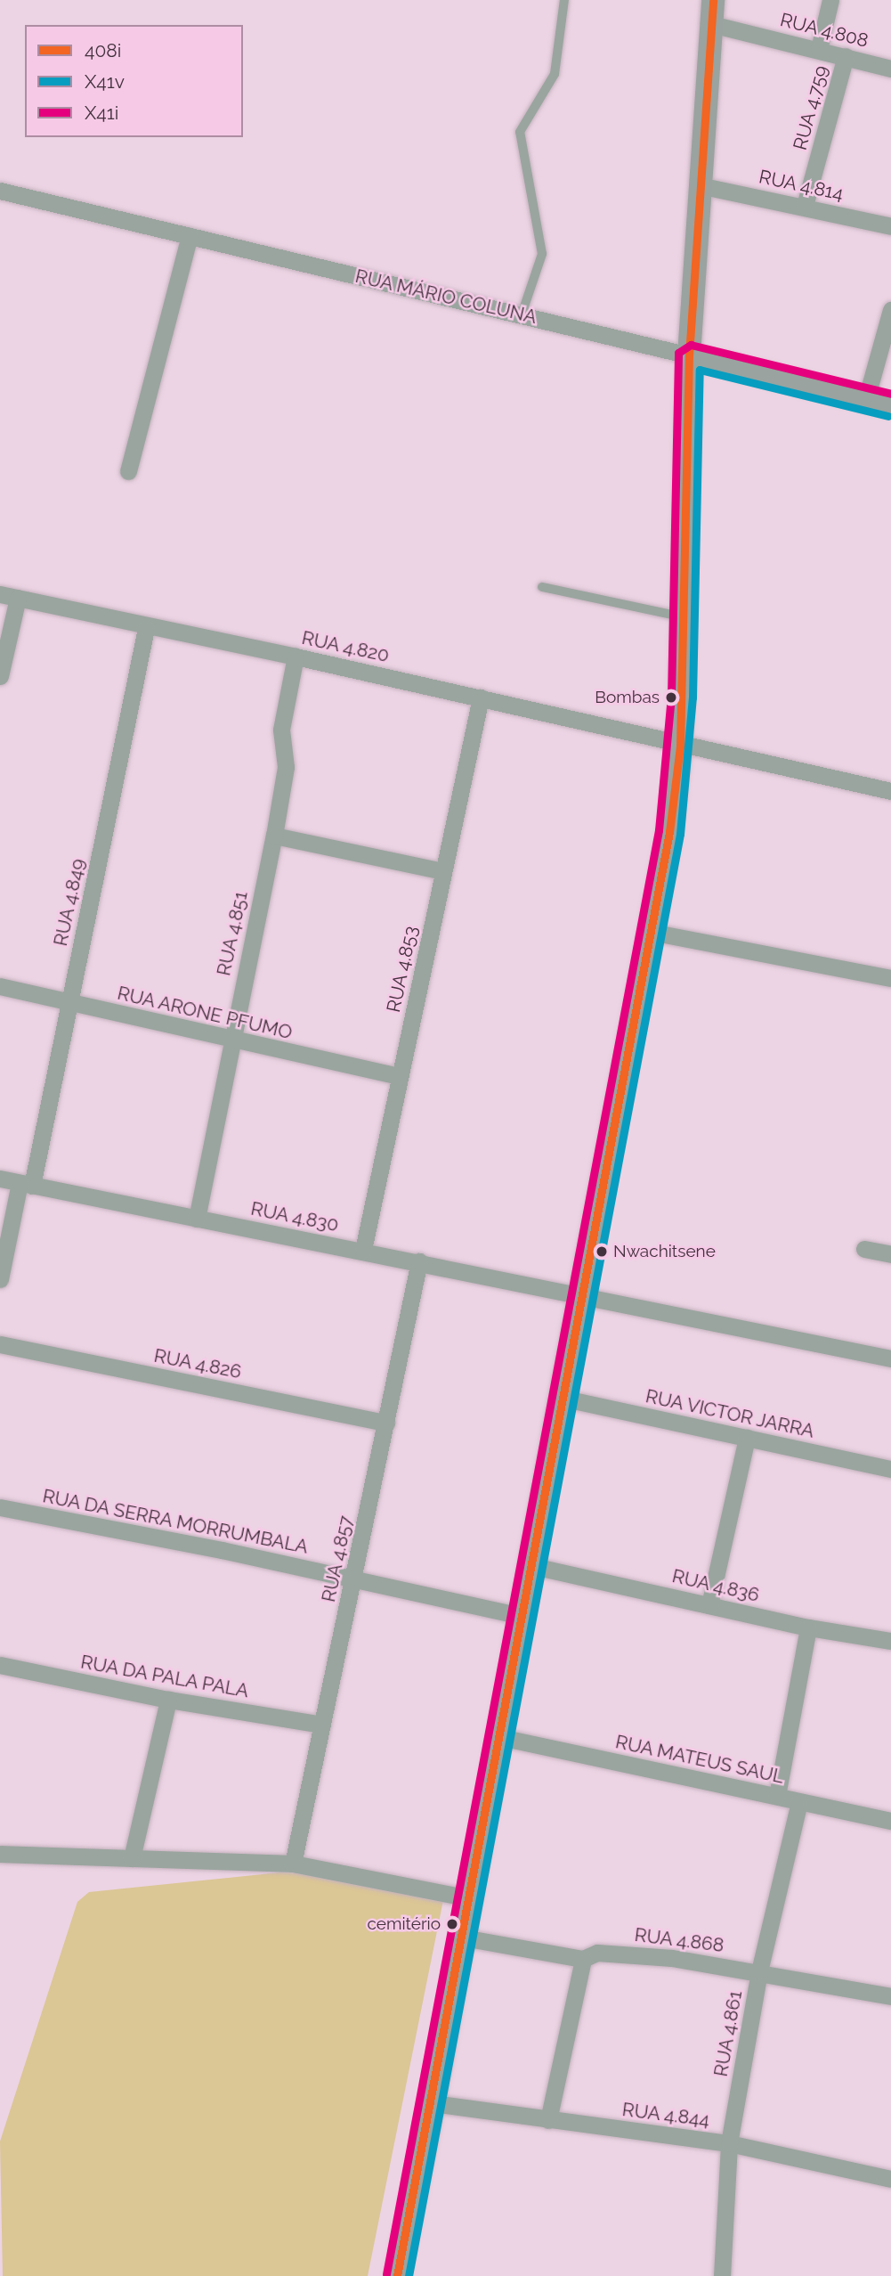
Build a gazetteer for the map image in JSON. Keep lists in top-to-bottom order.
{
  "streets": {
    "street": [
      "RUA 4.808",
      "RUA 4.759",
      "RUA 4.814",
      "RUA MÁRIO COLUNA",
      "RUA 4.820",
      "RUA 4.849",
      "RUA 4.851",
      "RUA 4.853",
      "RUA ARONE PFUMO",
      "RUA 4.830",
      "RUA 4.826",
      "RUA VICTOR JARRA",
      "RUA DA SERRA MORRUMBALA",
      "RUA 4.857",
      "RUA 4.836",
      "RUA DA PALA PALA",
      "RUA MATEUS SAUL",
      "RUA 4.868",
      "RUA 4.861",
      "RUA 4.844"
    ]
  },
  "crossings": [
    ["RUA 4.808", "RUA 4.759"],
    ["RUA 4.759", "RUA 4.814"],
    ["RUA 4.820", "RUA 4.849"],
    ["RUA 4.820", "RUA 4.851"],
    ["RUA 4.820", "RUA 4.853"],
    ["RUA 4.849", "RUA ARONE PFUMO"],
    ["RUA 4.849", "RUA 4.830"],
    ["RUA 4.851", "RUA ARONE PFUMO"],
    ["RUA 4.851", "RUA 4.830"],
    ["RUA 4.853", "RUA ARONE PFUMO"],
    ["RUA 4.853", "RUA 4.830"],
    ["RUA 4.830", "RUA 4.857"],
    ["RUA 4.826", "RUA 4.857"],
    ["RUA DA SERRA MORRUMBALA", "RUA 4.857"],
    ["RUA 4.857", "RUA DA PALA PALA"],
    ["RUA MATEUS SAUL", "RUA 4.861"],
    ["RUA 4.868", "RUA 4.861"],
    ["RUA 4.861", "RUA 4.844"]
  ],
  "places": ["Bombas", "Nwachitsene", "cemitério"],
  "lines": ["transit line 408i", "transit line X41i", "transit line X41v"],
  "legend": ["408i", "X41v", "X41i"]
}
